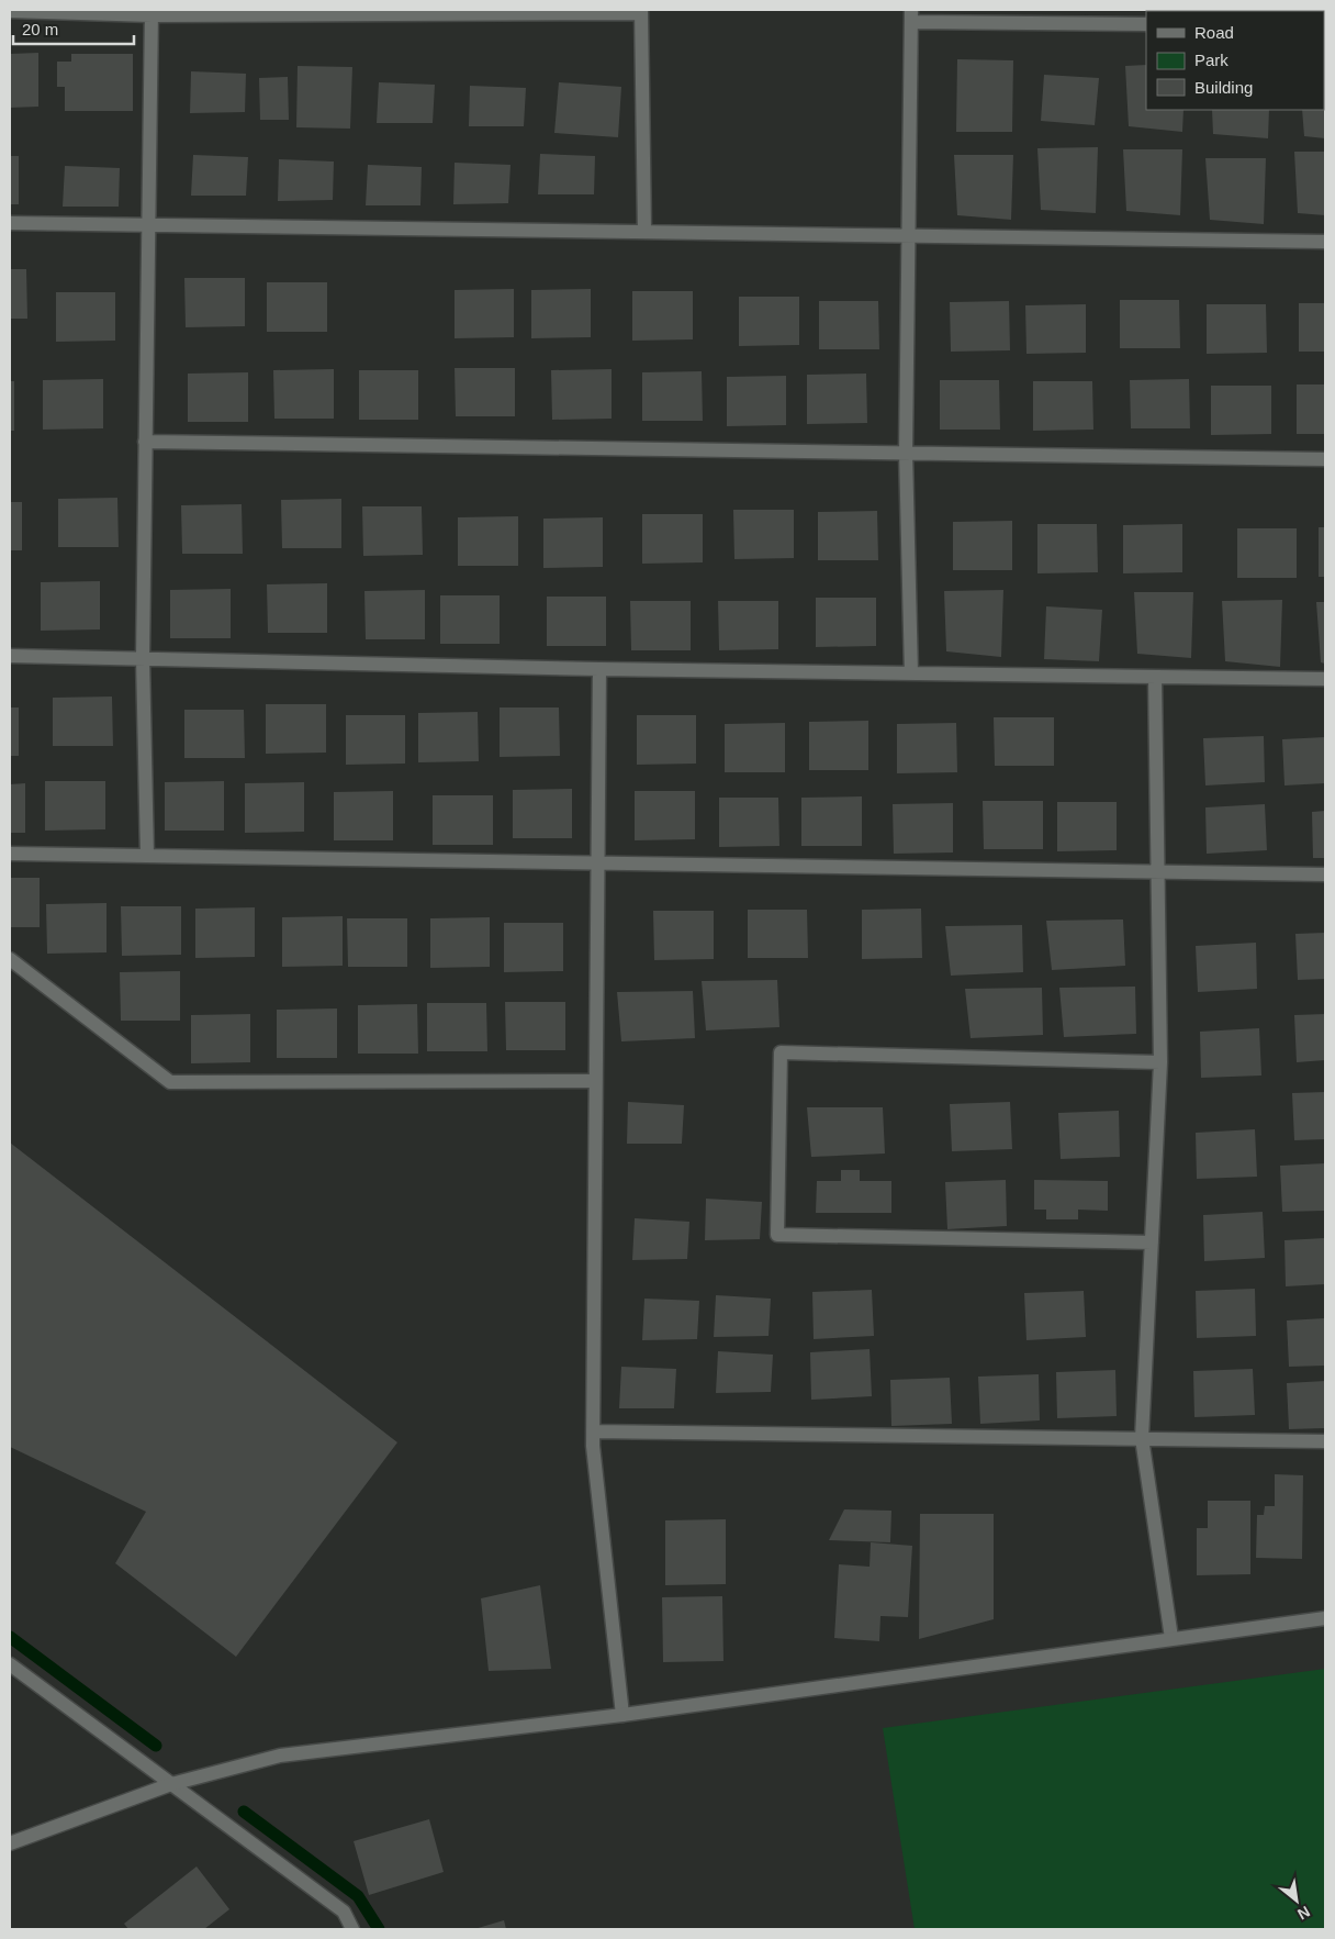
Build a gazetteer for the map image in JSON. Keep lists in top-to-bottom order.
{
  "legend": ["Road", "Park", "Building"],
  "scale_bar": "20 m",
  "north": "bottom right"
}
